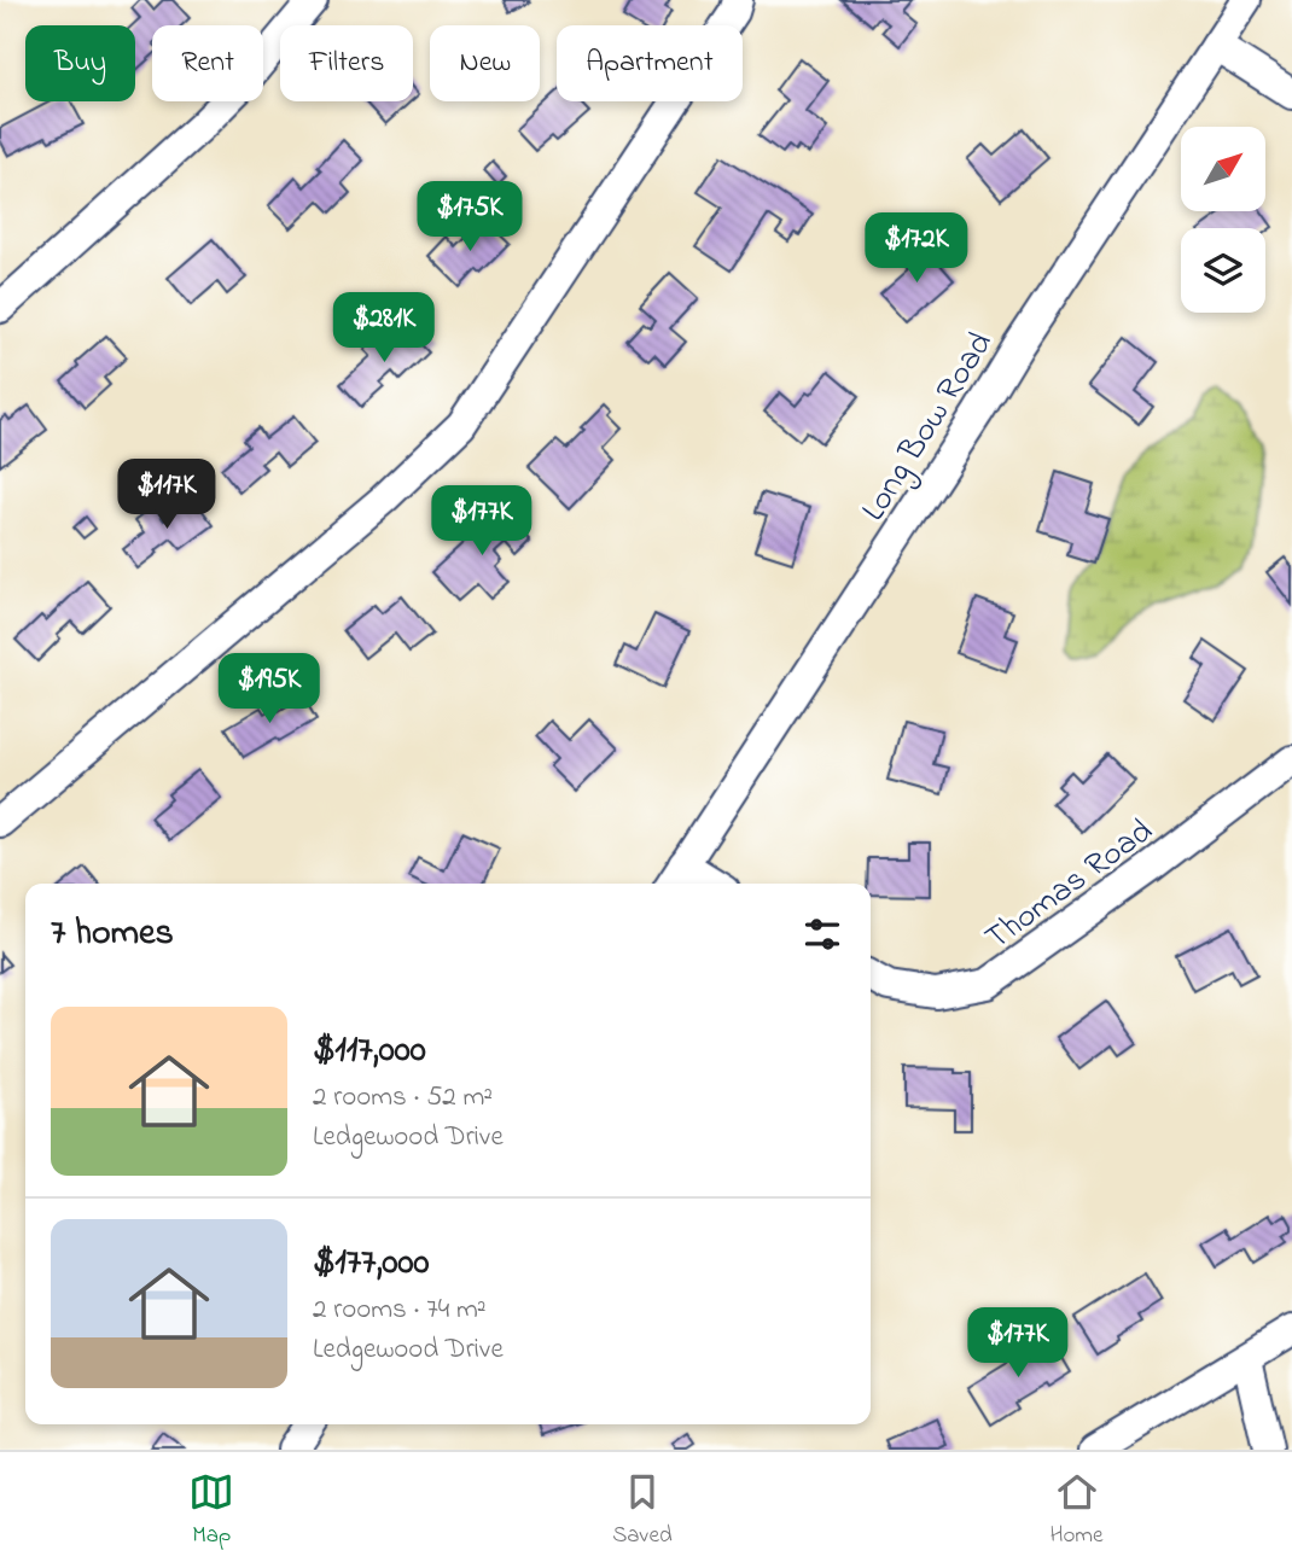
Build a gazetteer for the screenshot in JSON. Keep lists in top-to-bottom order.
{
  "streets": {
    "street": ["Long Bow Road", "Thomas Road"]
  },
  "north": "top right",
  "page": {
    "chip": [
      "Buy",
      "Rent",
      "Filters",
      "New",
      "Apartment"
    ],
    "price": [
      "$175K",
      "$172K",
      "$281K",
      "$117K",
      "$177K",
      "$195K",
      "$177K"
    ],
    "heading": "7 homes",
    "list": [
      {
        "name": "$117,000",
        "note": "2 rooms · 52 m² · Ledgewood Drive"
      },
      {
        "name": "$177,000",
        "note": "2 rooms · 74 m² · Ledgewood Drive"
      }
    ],
    "tabs": ["Map", "Saved", "Home"]
  }
}
